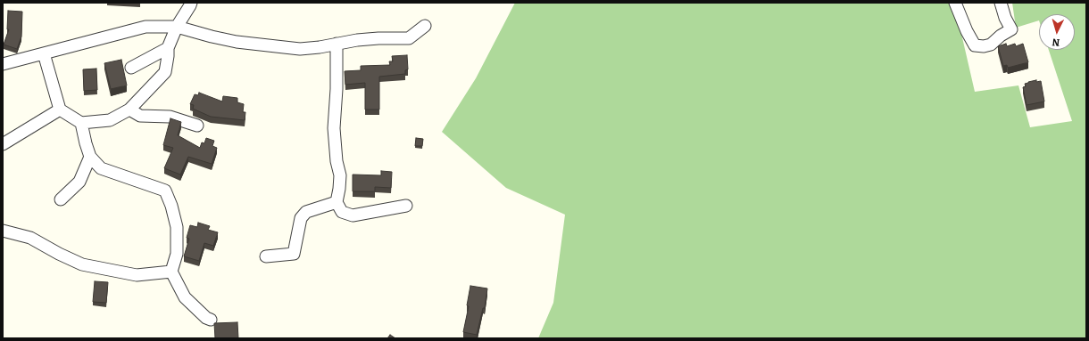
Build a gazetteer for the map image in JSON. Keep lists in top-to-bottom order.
{
  "north": "bottom"
}
